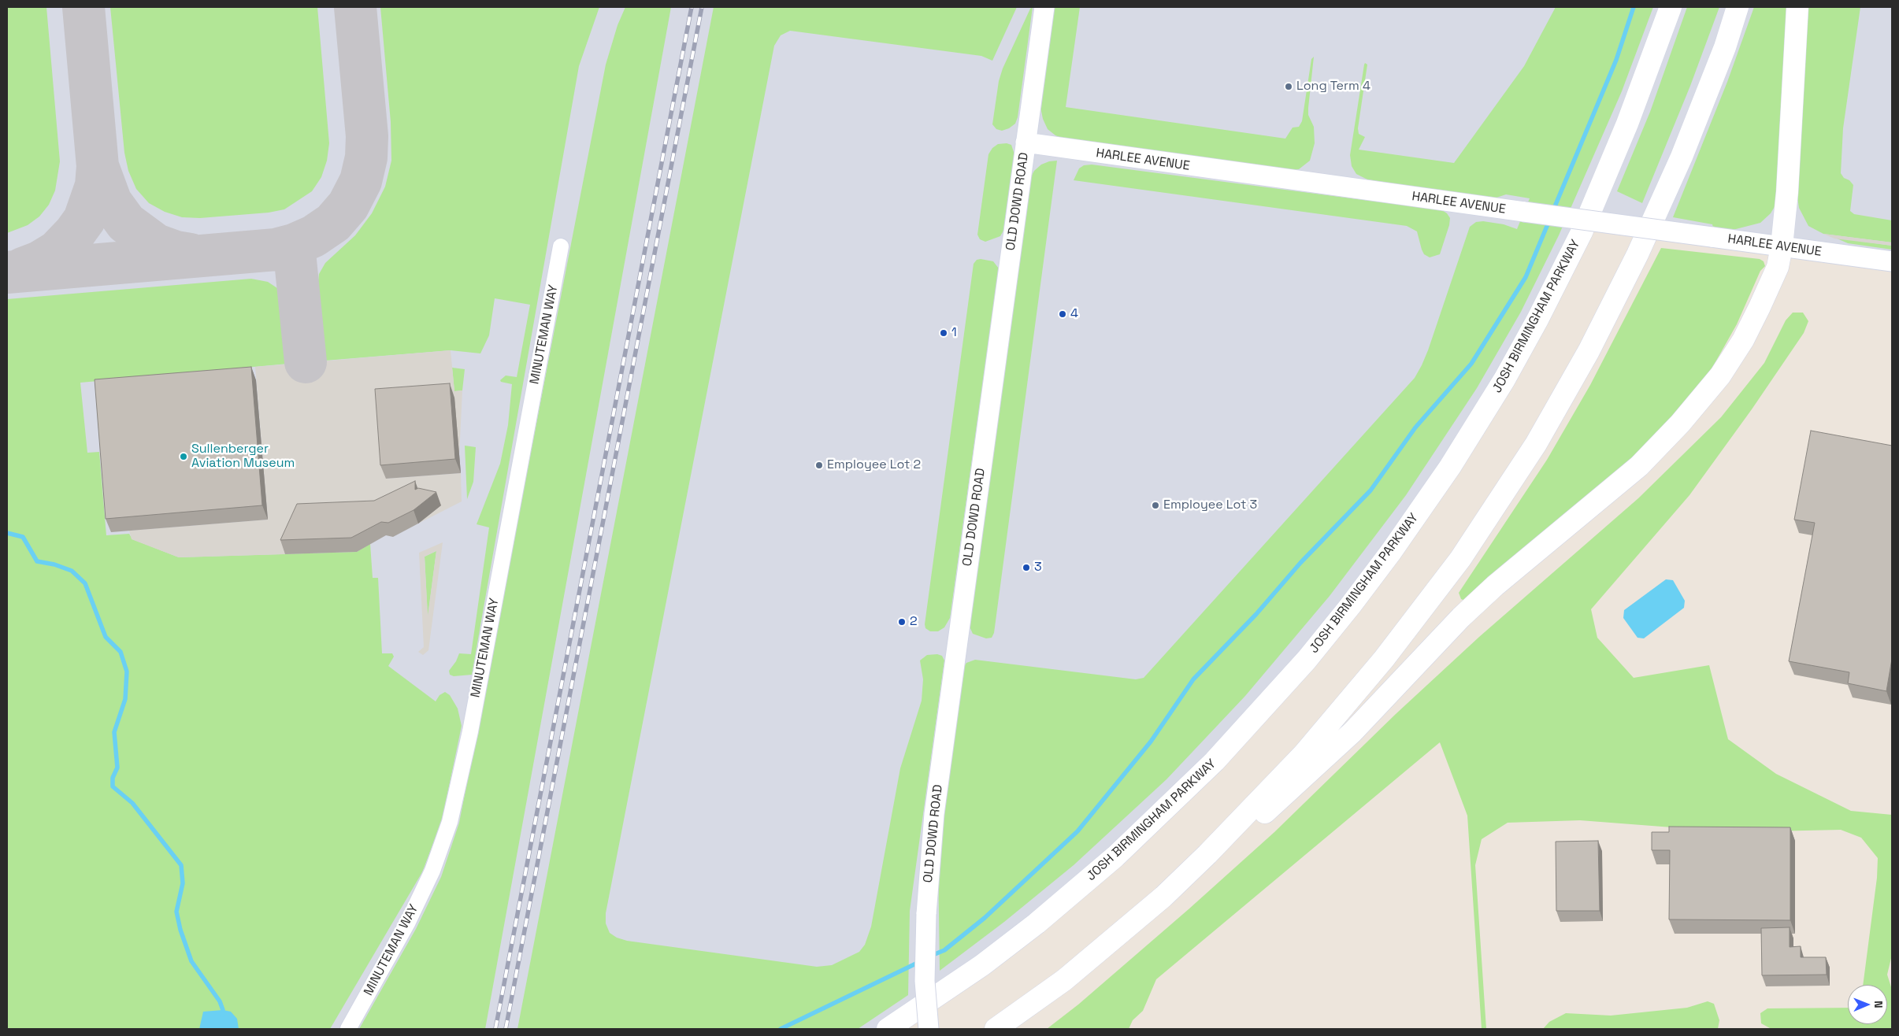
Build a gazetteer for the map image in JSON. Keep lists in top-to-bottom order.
{
  "streets": {
    "main road": ["JOSH BIRMINGHAM PARKWAY"],
    "street": ["HARLEE AVENUE", "OLD DOWD ROAD", "MINUTEMAN WAY"]
  },
  "crossings": [
    ["HARLEE AVENUE", "OLD DOWD ROAD"]
  ],
  "places": [
    "Long Term 4",
    "4",
    "1",
    "Sullenberger Aviation Museum",
    "Employee Lot 2",
    "Employee Lot 3",
    "3",
    "2"
  ],
  "north": "right"
}
